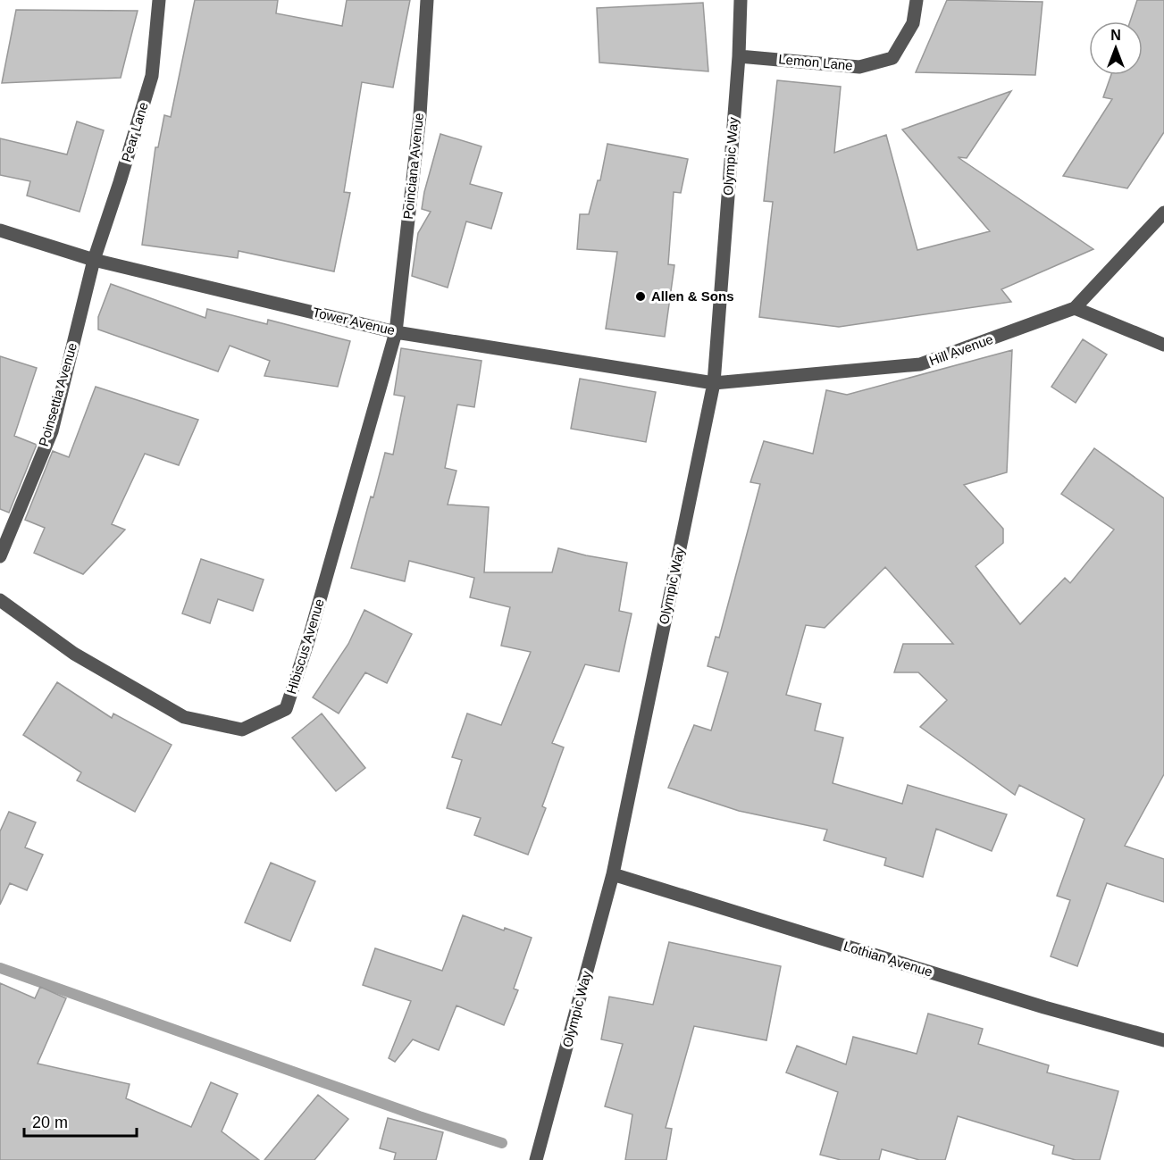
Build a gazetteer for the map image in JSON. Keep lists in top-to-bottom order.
{
  "streets": {
    "street": [
      "Lemon Lane",
      "Pear Lane",
      "Olympic Way",
      "Poinciana Avenue",
      "Tower Avenue",
      "Hill Avenue",
      "Poinsettia Avenue",
      "Hibiscus Avenue",
      "Lothian Avenue"
    ]
  },
  "crossings": [
    ["Lemon Lane", "Olympic Way"],
    ["Pear Lane", "Tower Avenue"],
    ["Pear Lane", "Poinsettia Avenue"],
    ["Olympic Way", "Tower Avenue"],
    ["Olympic Way", "Hill Avenue"],
    ["Olympic Way", "Lothian Avenue"],
    ["Poinciana Avenue", "Tower Avenue"],
    ["Poinciana Avenue", "Hibiscus Avenue"],
    ["Tower Avenue", "Hill Avenue"],
    ["Tower Avenue", "Poinsettia Avenue"],
    ["Tower Avenue", "Hibiscus Avenue"]
  ],
  "places": ["Allen & Sons"],
  "scale_bar": "20 m",
  "north": "top"
}
